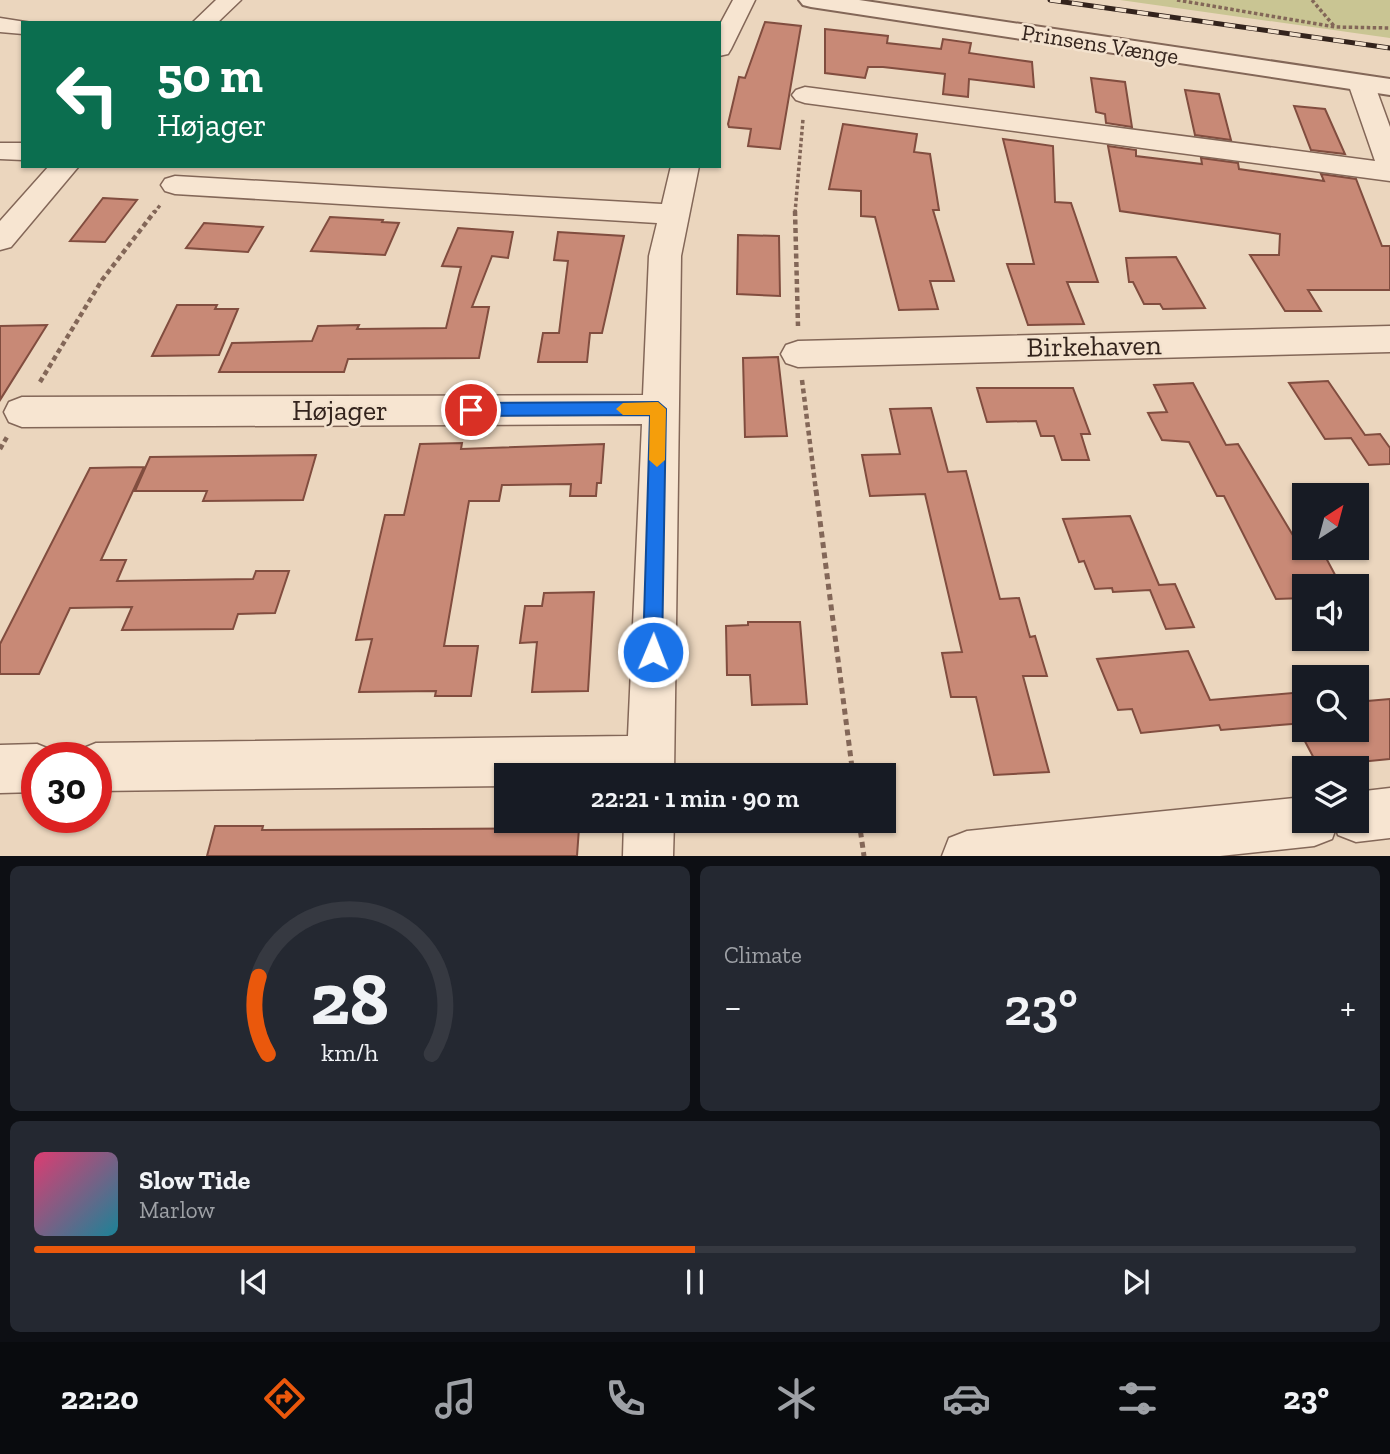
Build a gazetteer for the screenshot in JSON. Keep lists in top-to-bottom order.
{
  "streets": {
    "street": ["Prinsens Vænge", "Birkehaven", "Højager"]
  },
  "north": "top right",
  "page": {
    "turn": ["50 m", "Højager"],
    "limit": "30",
    "trip": "22:21 · 1 min · 90 m",
    "tile": "Climate",
    "heat": ["−", "23°", "+"],
    "song": ["Slow Tide", "Marlow"],
    "tabs": ["22:20", "23°"],
    "gauge": ["28", "km/h"]
  }
}
